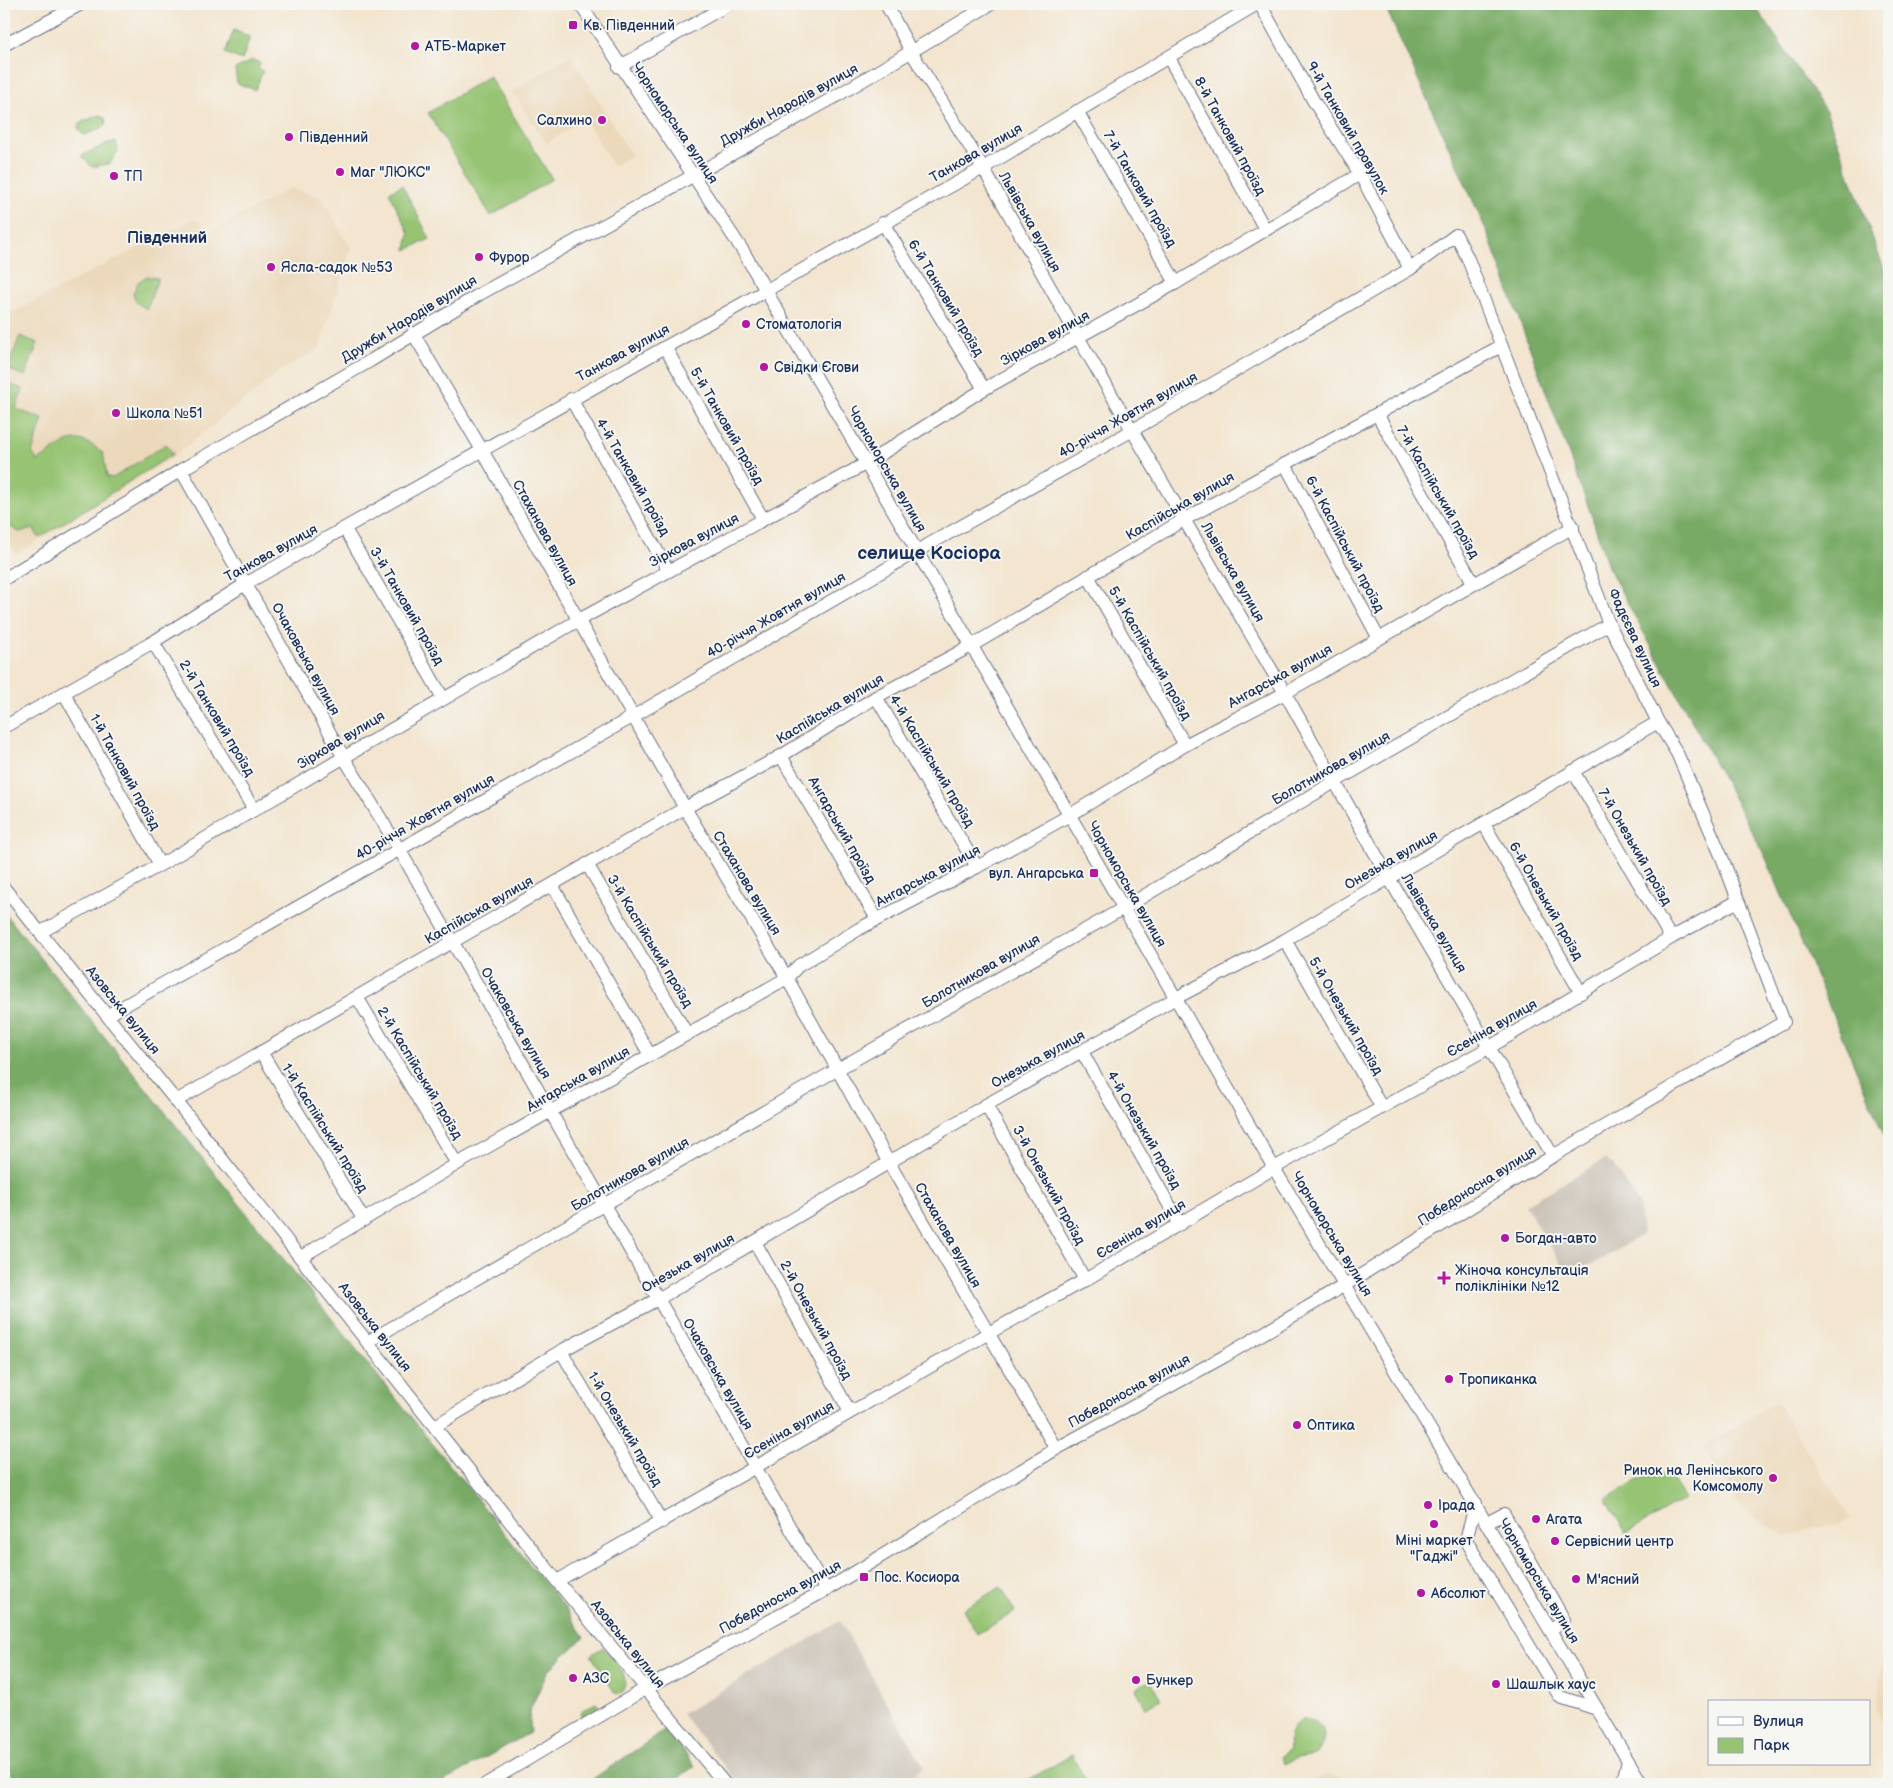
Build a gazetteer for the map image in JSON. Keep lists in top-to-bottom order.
{
  "streets": {
    "street": [
      "Дружби Народів вулиця",
      "Чорноморська вулиця",
      "9-й Танковий провулок",
      "8-й Танковий проїзд",
      "Танкова вулиця",
      "7-й Танковий проїзд",
      "Львівська вулиця",
      "6-й Танковий проїзд",
      "Зіркова вулиця",
      "40-річчя Жовтня вулиця",
      "5-й Танковий проїзд",
      "4-й Танковий проїзд",
      "7-й Каспійський проїзд",
      "Каспійська вулиця",
      "Стаханова вулиця",
      "6-й Каспійський проїзд",
      "3-й Танковий проїзд",
      "Фадєєва вулиця",
      "5-й Каспійський проїзд",
      "Очаковська вулиця",
      "Ангарська вулиця",
      "2-й Танковий проїзд",
      "4-й Каспійський проїзд",
      "Болотникова вулиця",
      "1-й Танковий проїзд",
      "Ангарський проїзд",
      "7-й Онезький проїзд",
      "Онезька вулиця",
      "6-й Онезький проїзд",
      "3-й Каспійський проїзд",
      "Азовська вулиця",
      "5-й Онезький проїзд",
      "Єсеніна вулиця",
      "2-й Каспійський проїзд",
      "1-й Каспійський проїзд",
      "4-й Онезький проїзд",
      "3-й Онезький проїзд",
      "Победоносна вулиця",
      "2-й Онезький проїзд",
      "1-й Онезький проїзд"
    ]
  },
  "crossings": [
    ["Дружби Народів вулиця", "Чорноморська вулиця"],
    ["Дружби Народів вулиця", "Львівська вулиця"],
    ["Дружби Народів вулиця", "Стаханова вулиця"],
    ["Дружби Народів вулиця", "Очаковська вулиця"],
    ["Чорноморська вулиця", "Танкова вулиця"],
    ["Чорноморська вулиця", "Зіркова вулиця"],
    ["Чорноморська вулиця", "40-річчя Жовтня вулиця"],
    ["Чорноморська вулиця", "Каспійська вулиця"],
    ["Чорноморська вулиця", "Ангарська вулиця"],
    ["Чорноморська вулиця", "Болотникова вулиця"],
    ["Чорноморська вулиця", "Онезька вулиця"],
    ["Чорноморська вулиця", "Єсеніна вулиця"],
    ["Чорноморська вулиця", "Победоносна вулиця"],
    ["9-й Танковий провулок", "Танкова вулиця"],
    ["9-й Танковий провулок", "Зіркова вулиця"],
    ["9-й Танковий провулок", "40-річчя Жовтня вулиця"],
    ["8-й Танковий проїзд", "Танкова вулиця"],
    ["8-й Танковий проїзд", "Зіркова вулиця"],
    ["Танкова вулиця", "7-й Танковий проїзд"],
    ["Танкова вулиця", "Львівська вулиця"],
    ["Танкова вулиця", "6-й Танковий проїзд"],
    ["Танкова вулиця", "5-й Танковий проїзд"],
    ["Танкова вулиця", "4-й Танковий проїзд"],
    ["Танкова вулиця", "Стаханова вулиця"],
    ["Танкова вулиця", "3-й Танковий проїзд"],
    ["Танкова вулиця", "Очаковська вулиця"],
    ["Танкова вулиця", "2-й Танковий проїзд"],
    ["Танкова вулиця", "1-й Танковий проїзд"],
    ["7-й Танковий проїзд", "Зіркова вулиця"],
    ["Львівська вулиця", "Зіркова вулиця"],
    ["Львівська вулиця", "40-річчя Жовтня вулиця"],
    ["Львівська вулиця", "Каспійська вулиця"],
    ["Львівська вулиця", "Ангарська вулиця"],
    ["Львівська вулиця", "Болотникова вулиця"],
    ["Львівська вулиця", "Онезька вулиця"],
    ["Львівська вулиця", "Єсеніна вулиця"],
    ["Львівська вулиця", "Победоносна вулиця"],
    ["6-й Танковий проїзд", "Зіркова вулиця"],
    ["Зіркова вулиця", "5-й Танковий проїзд"],
    ["Зіркова вулиця", "4-й Танковий проїзд"],
    ["Зіркова вулиця", "Стаханова вулиця"],
    ["Зіркова вулиця", "3-й Танковий проїзд"],
    ["Зіркова вулиця", "Очаковська вулиця"],
    ["Зіркова вулиця", "2-й Танковий проїзд"],
    ["Зіркова вулиця", "1-й Танковий проїзд"],
    ["Зіркова вулиця", "Азовська вулиця"],
    ["40-річчя Жовтня вулиця", "Стаханова вулиця"],
    ["40-річчя Жовтня вулиця", "Фадєєва вулиця"],
    ["40-річчя Жовтня вулиця", "Очаковська вулиця"],
    ["40-річчя Жовтня вулиця", "Азовська вулиця"],
    ["7-й Каспійський проїзд", "Каспійська вулиця"],
    ["7-й Каспійський проїзд", "Ангарська вулиця"],
    ["Каспійська вулиця", "Стаханова вулиця"],
    ["Каспійська вулиця", "6-й Каспійський проїзд"],
    ["Каспійська вулиця", "Фадєєва вулиця"],
    ["Каспійська вулиця", "5-й Каспійський проїзд"],
    ["Каспійська вулиця", "Очаковська вулиця"],
    ["Каспійська вулиця", "4-й Каспійський проїзд"],
    ["Каспійська вулиця", "Ангарський проїзд"],
    ["Каспійська вулиця", "3-й Каспійський проїзд"],
    ["Каспійська вулиця", "Азовська вулиця"],
    ["Каспійська вулиця", "2-й Каспійський проїзд"],
    ["Каспійська вулиця", "1-й Каспійський проїзд"],
    ["Стаханова вулиця", "Ангарська вулиця"],
    ["Стаханова вулиця", "Болотникова вулиця"],
    ["Стаханова вулиця", "Онезька вулиця"],
    ["Стаханова вулиця", "Єсеніна вулиця"],
    ["Стаханова вулиця", "Победоносна вулиця"],
    ["6-й Каспійський проїзд", "Ангарська вулиця"],
    ["Фадєєва вулиця", "Ангарська вулиця"],
    ["Фадєєва вулиця", "Болотникова вулиця"],
    ["Фадєєва вулиця", "Онезька вулиця"],
    ["Фадєєва вулиця", "Єсеніна вулиця"],
    ["Фадєєва вулиця", "Победоносна вулиця"],
    ["5-й Каспійський проїзд", "Ангарська вулиця"],
    ["Очаковська вулиця", "Ангарська вулиця"],
    ["Очаковська вулиця", "Болотникова вулиця"],
    ["Очаковська вулиця", "Онезька вулиця"],
    ["Очаковська вулиця", "Єсеніна вулиця"],
    ["Очаковська вулиця", "Победоносна вулиця"],
    ["Ангарська вулиця", "4-й Каспійський проїзд"],
    ["Ангарська вулиця", "Ангарський проїзд"],
    ["Ангарська вулиця", "3-й Каспійський проїзд"],
    ["Ангарська вулиця", "Азовська вулиця"],
    ["Ангарська вулиця", "2-й Каспійський проїзд"],
    ["Ангарська вулиця", "1-й Каспійський проїзд"],
    ["Болотникова вулиця", "Азовська вулиця"],
    ["7-й Онезький проїзд", "Онезька вулиця"],
    ["7-й Онезький проїзд", "Єсеніна вулиця"],
    ["Онезька вулиця", "6-й Онезький проїзд"],
    ["Онезька вулиця", "Азовська вулиця"],
    ["Онезька вулиця", "5-й Онезький проїзд"],
    ["Онезька вулиця", "4-й Онезький проїзд"],
    ["Онезька вулиця", "3-й Онезький проїзд"],
    ["Онезька вулиця", "2-й Онезький проїзд"],
    ["Онезька вулиця", "1-й Онезький проїзд"],
    ["6-й Онезький проїзд", "Єсеніна вулиця"],
    ["Азовська вулиця", "Єсеніна вулиця"],
    ["Азовська вулиця", "Победоносна вулиця"],
    ["5-й Онезький проїзд", "Єсеніна вулиця"],
    ["Єсеніна вулиця", "4-й Онезький проїзд"],
    ["Єсеніна вулиця", "3-й Онезький проїзд"],
    ["Єсеніна вулиця", "2-й Онезький проїзд"],
    ["Єсеніна вулиця", "1-й Онезький проїзд"]
  ],
  "districts": ["Південний", "селище Косіора"],
  "places": {
    "transit": ["Кв. Південний", "вул. Ангарська", "Пос. Косиора"],
    "other": [
      "АТБ-Маркет",
      "Салхино",
      "Південний",
      "Маг \"ЛЮКС\"",
      "ТП",
      "Фурор",
      "Ясла-садок №53",
      "Стоматологія",
      "Свідки Єгови",
      "Школа №51",
      "Богдан-авто",
      "Тропиканка",
      "Оптика",
      "Ринок на Ленінського Комсомолу",
      "Ірада",
      "Агата",
      "Міні маркет \"Гаджі\"",
      "Сервісний центр",
      "М'ясний",
      "Абсолют",
      "АЗС",
      "Бункер",
      "Шашлык хаус"
    ],
    "health": ["Жіноча консультація поліклініки №12"]
  },
  "legend": ["Вулиця", "Парк"]
}
